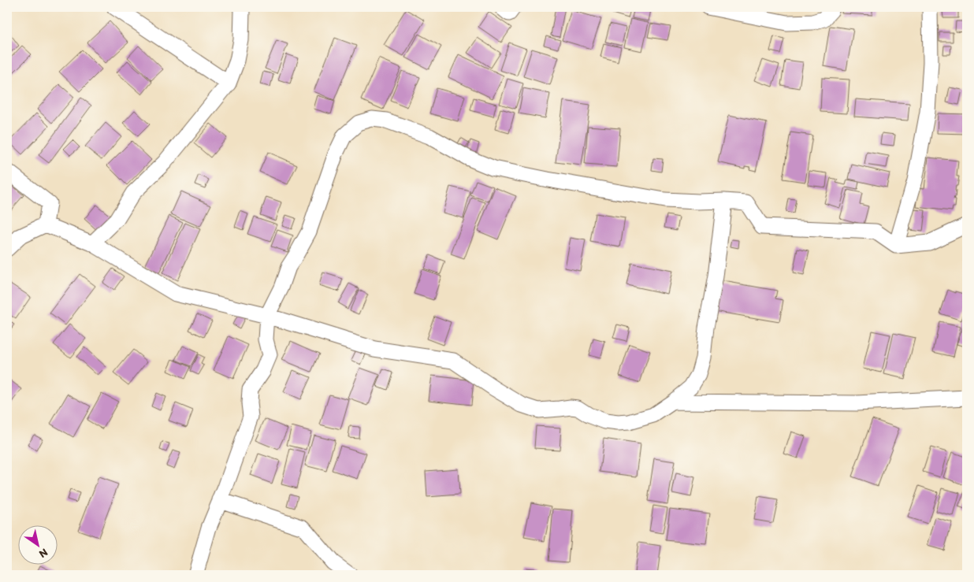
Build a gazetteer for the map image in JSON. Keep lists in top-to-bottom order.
{
  "north": "bottom right"
}
